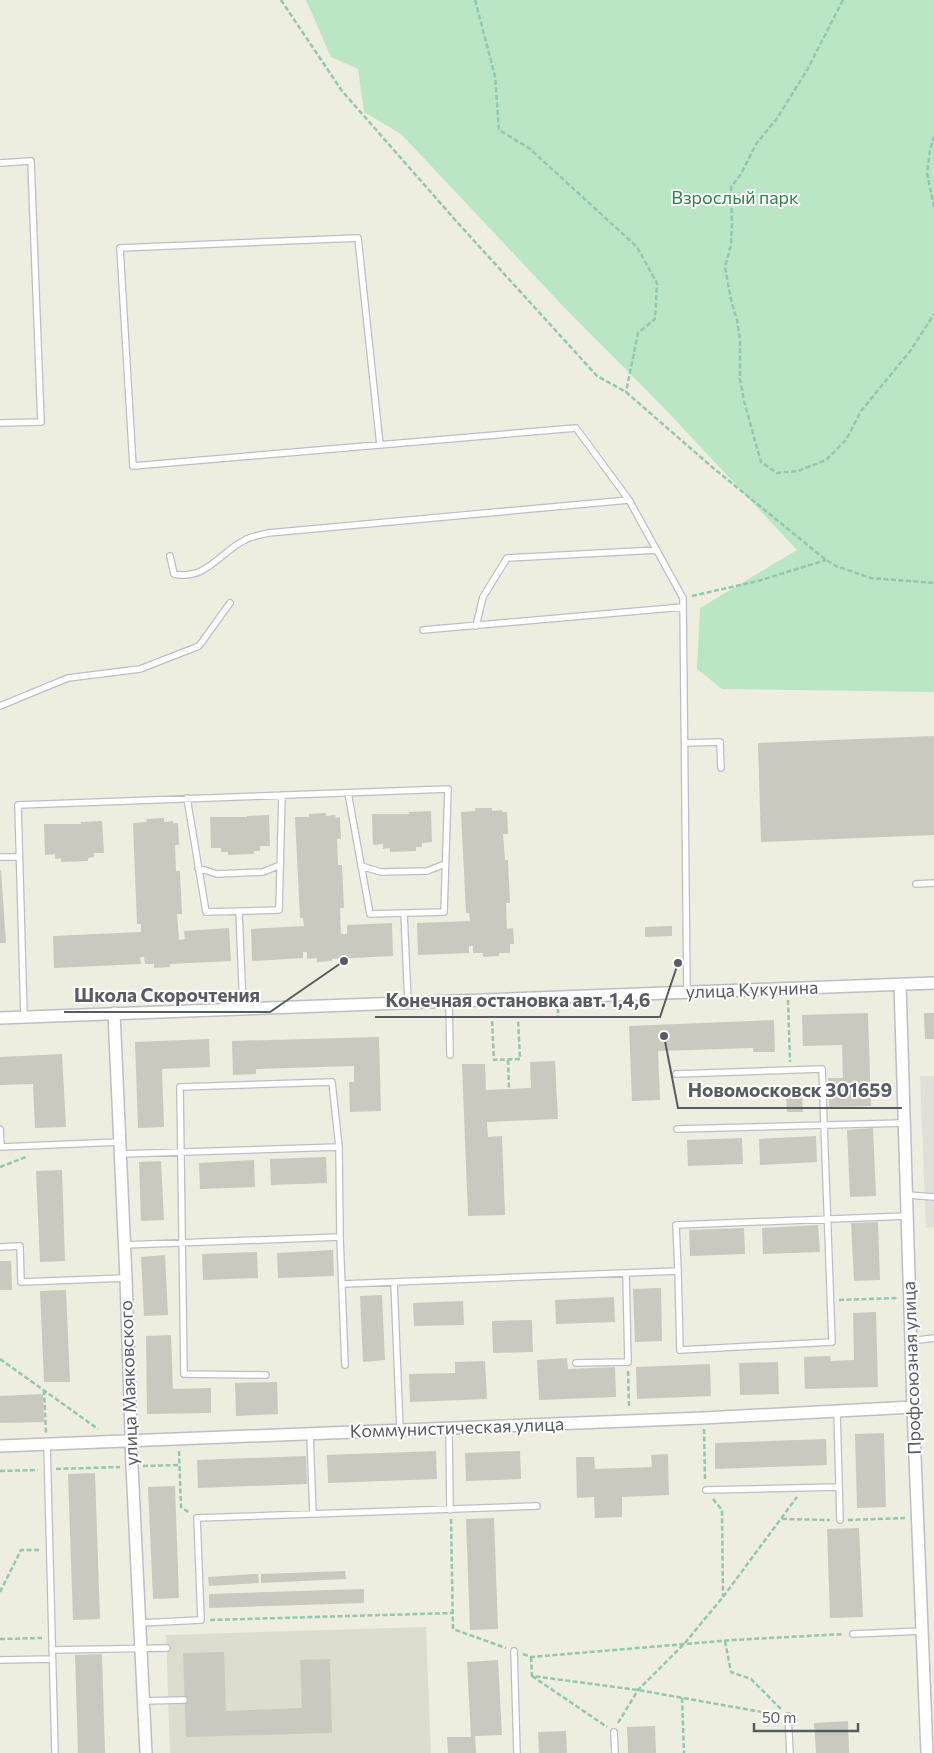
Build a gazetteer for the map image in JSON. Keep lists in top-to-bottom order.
{
  "streets": {
    "street": [
      "улица Кукунина",
      "Профсоюзная улица",
      "улица Маяковского",
      "Коммунистическая улица"
    ]
  },
  "crossings": [
    ["улица Кукунина", "Профсоюзная улица"],
    ["улица Кукунина", "улица Маяковского"],
    ["Профсоюзная улица", "Коммунистическая улица"],
    ["улица Маяковского", "Коммунистическая улица"]
  ],
  "parks": ["Взрослый парк"],
  "places": ["Школа Скорочтения", "Конечная остановка авт. 1,4,6", "Новомосковск 301659"],
  "scale_bar": "50 m"
}
